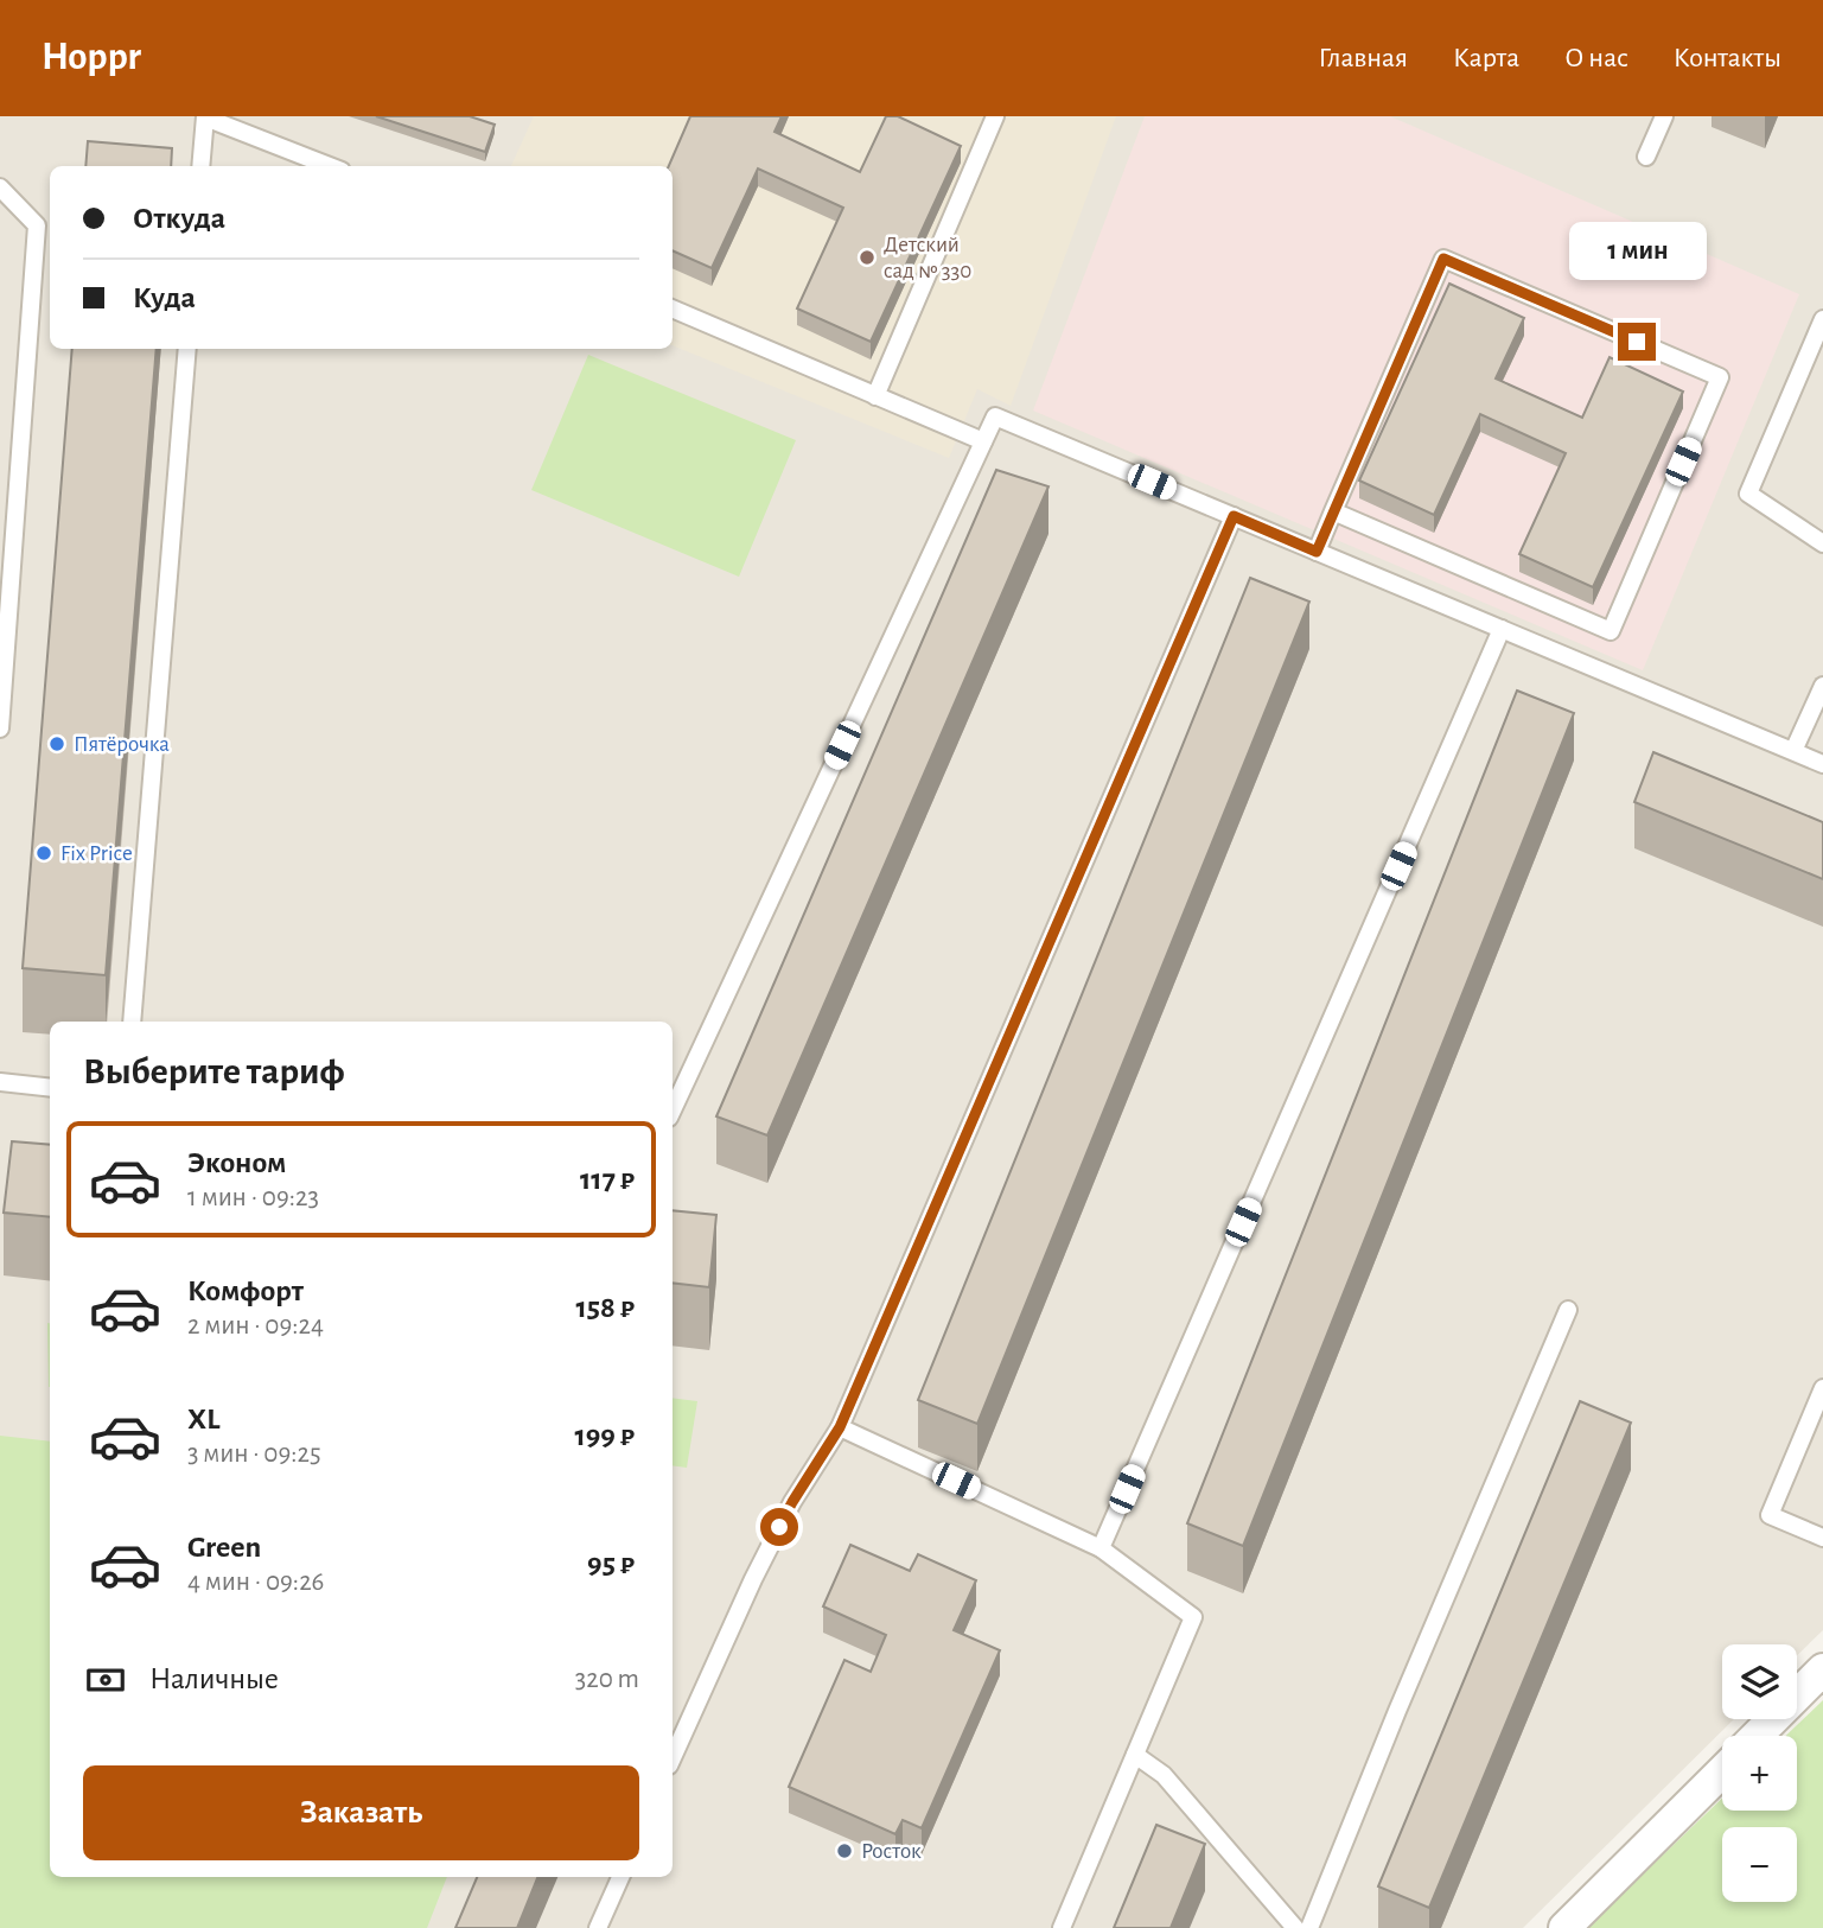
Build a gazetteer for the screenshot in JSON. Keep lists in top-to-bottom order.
{
  "places": [
    "Детский сад № 330",
    "Пятёрочка",
    "Fix Price",
    "Росток"
  ],
  "page": {
    "header": "Hoppr",
    "nav": [
      "Главная",
      "Карта",
      "О нас",
      "Контакты"
    ],
    "banner": ["Откуда", "Куда"],
    "bubble": "1 мин",
    "heading": "Выберите тариф",
    "list": [
      {
        "name": "Эконом",
        "note": "1 мин · 09:23",
        "value": "117 ₽"
      },
      {
        "name": "Комфорт",
        "note": "2 мин · 09:24",
        "value": "158 ₽"
      },
      {
        "name": "XL",
        "note": "3 мин · 09:25",
        "value": "199 ₽"
      },
      {
        "name": "Green",
        "note": "4 мин · 09:26",
        "value": "95 ₽"
      }
    ],
    "pay": ["Наличные", "320 m"],
    "map_buttons": ["+", "−"],
    "buttons": "Заказать"
  }
}
